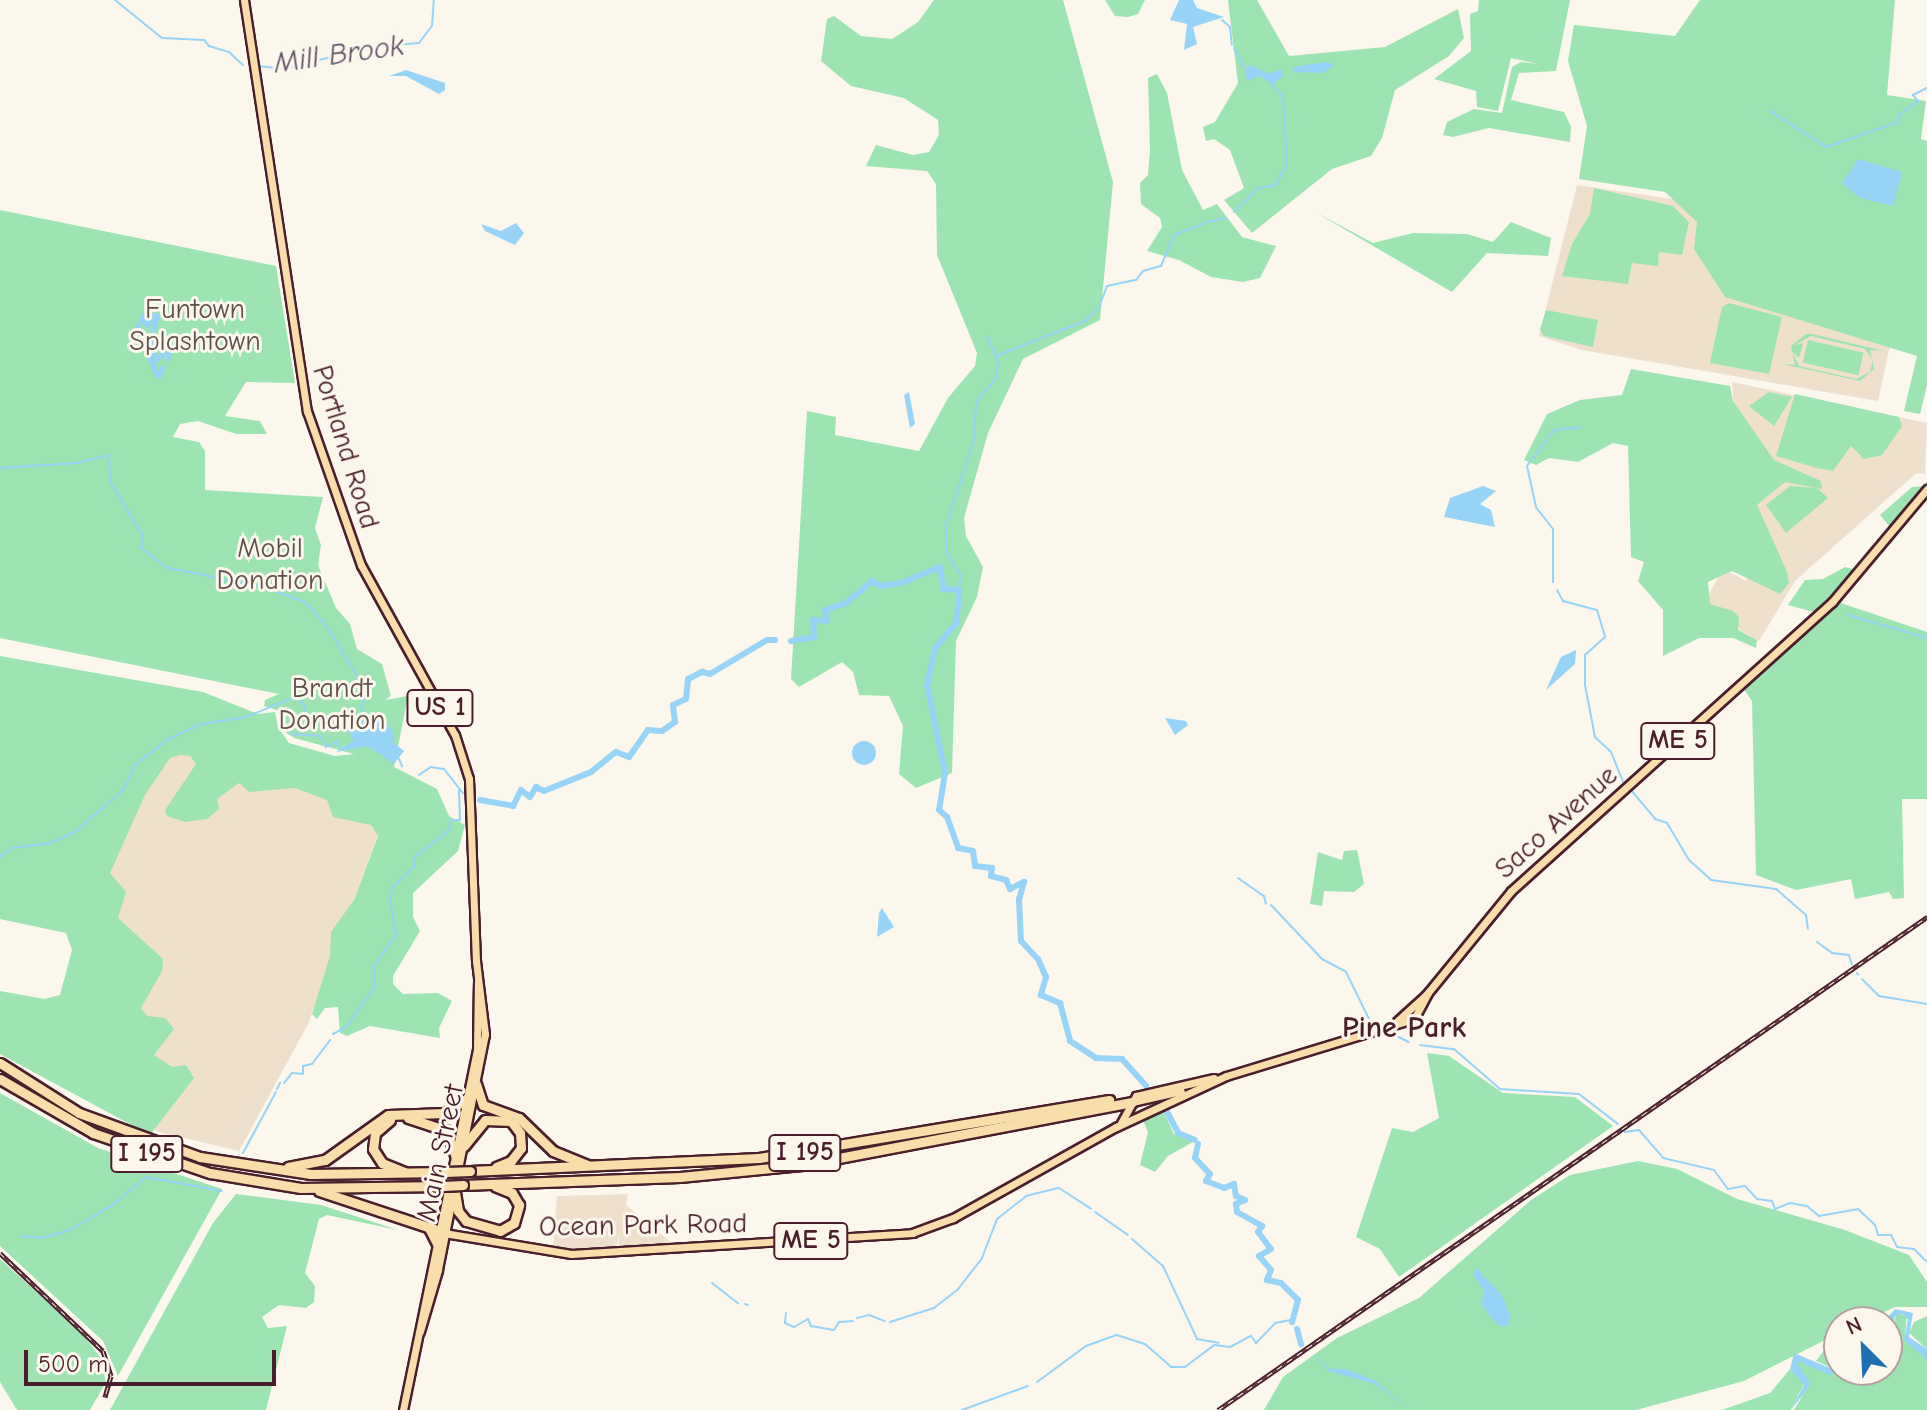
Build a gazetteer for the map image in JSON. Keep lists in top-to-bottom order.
{
  "streets": {
    "highway": ["I 195"],
    "main road": [
      "Portland Road",
      "US 1",
      "ME 5",
      "Saco Avenue",
      "Main Street",
      "Ocean Park Road"
    ]
  },
  "crossings": [
    ["Portland Road", "Main Street"],
    ["Saco Avenue", "Ocean Park Road"],
    ["Main Street", "I 195"],
    ["Main Street", "Ocean Park Road"],
    ["I 195", "Ocean Park Road"]
  ],
  "districts": ["Pine Park"],
  "water": ["Mill Brook"],
  "parks": ["Funtown Splashtown", "Mobil Donation", "Brandt Donation"],
  "scale_bar": "500 m",
  "north": "top left"
}
